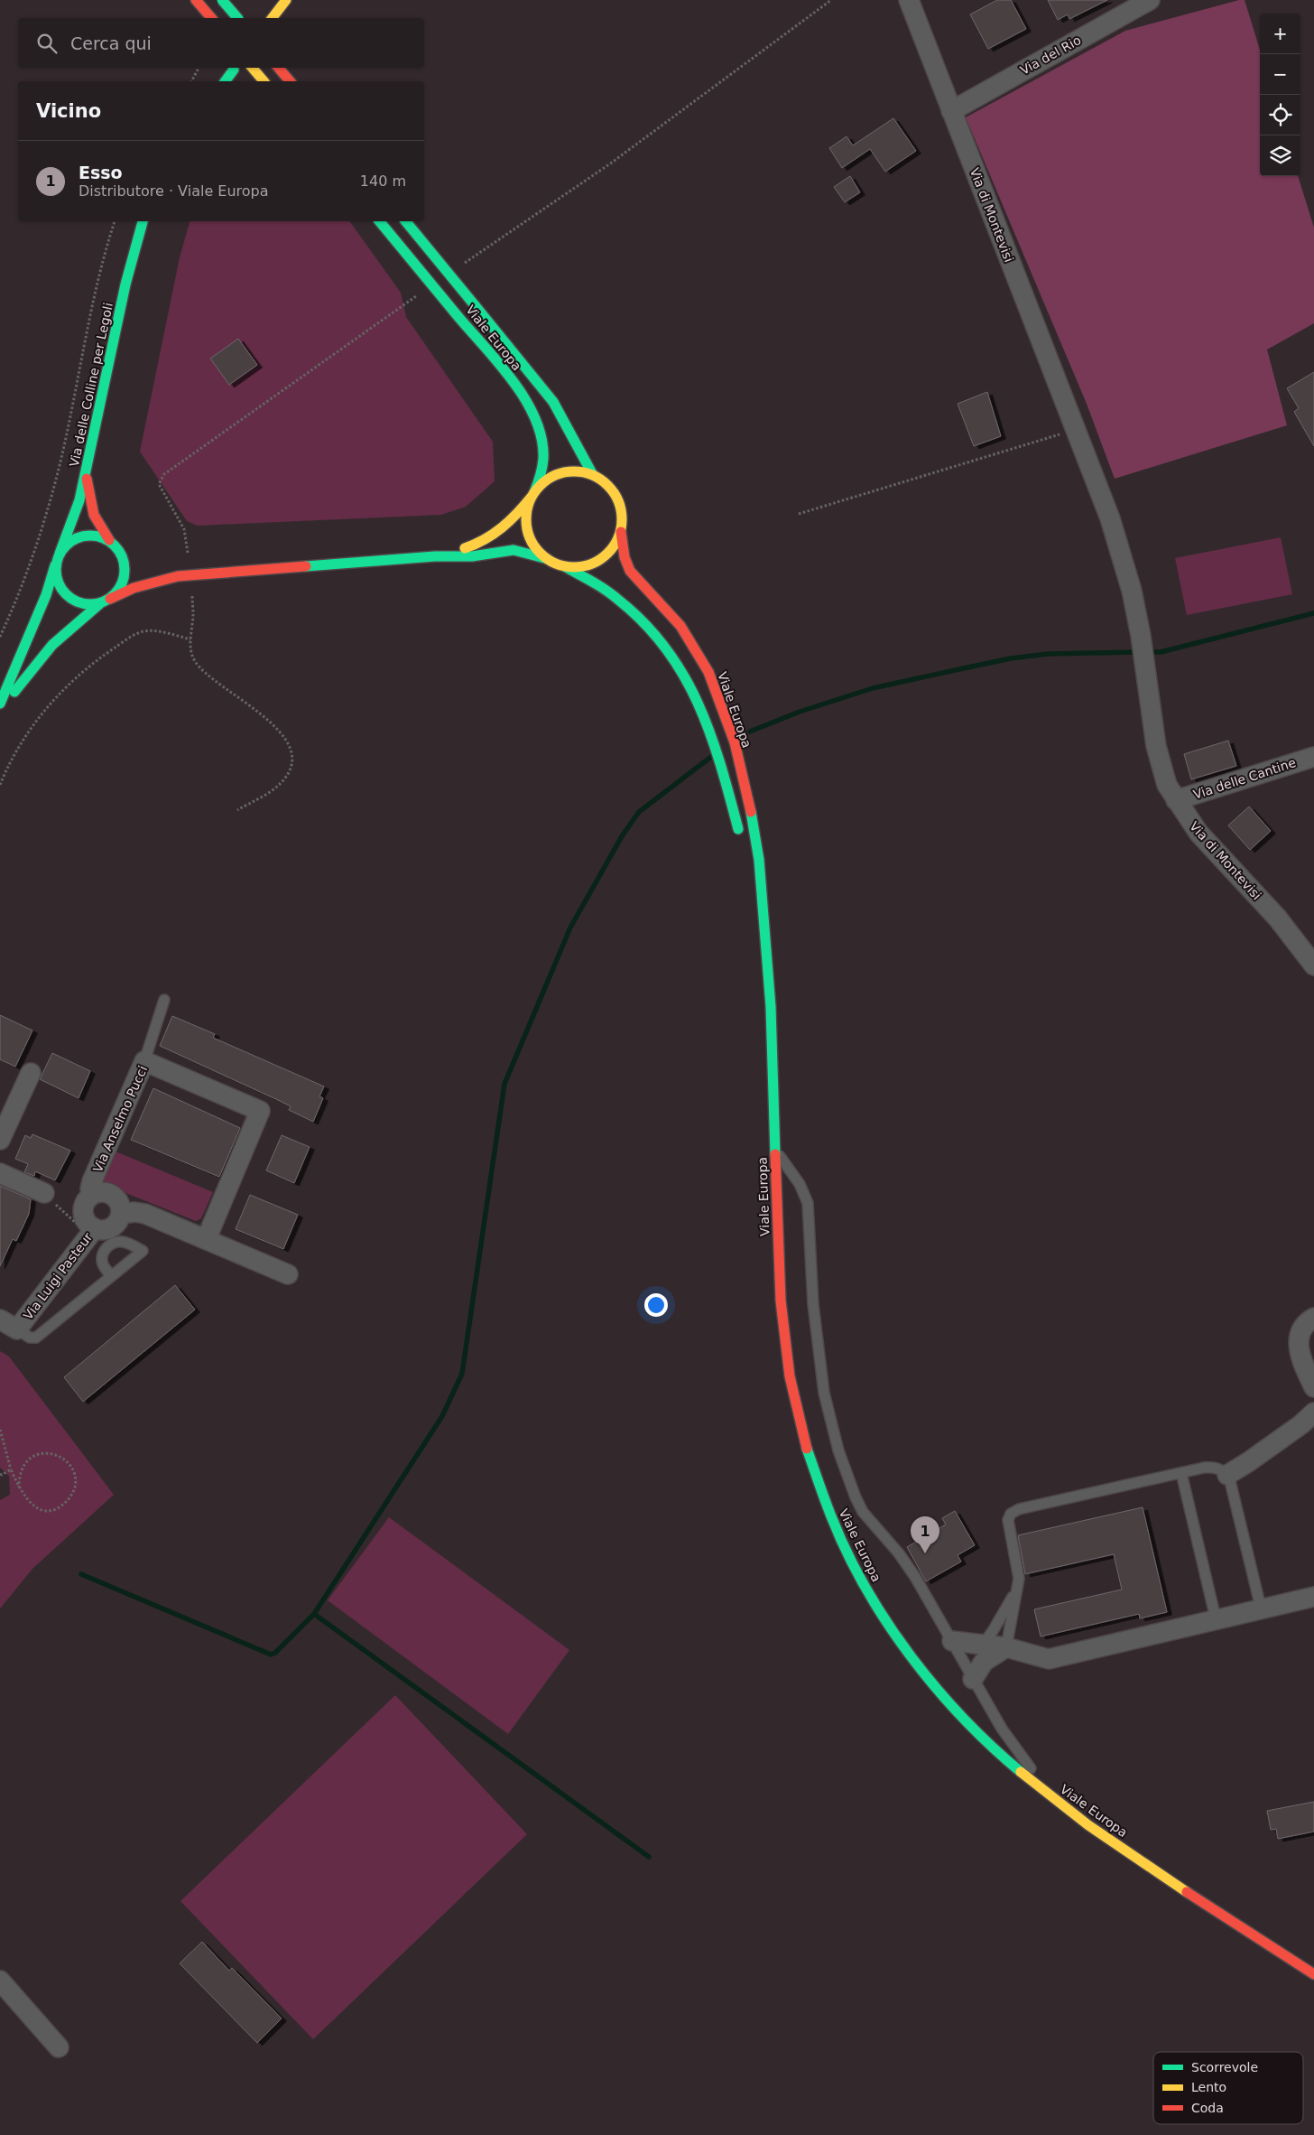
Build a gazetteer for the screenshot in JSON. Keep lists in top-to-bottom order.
{
  "streets": {
    "main road": ["Viale Europa", "Via delle Colline per Legoli"],
    "street": [
      "Via del Rio",
      "Via di Montevisi",
      "Via delle Cantine",
      "Via Anselmo Pucci",
      "Via Luigi Pasteur"
    ]
  },
  "crossings": [
    ["Via del Rio", "Via di Montevisi"],
    ["Via di Montevisi", "Via delle Cantine"],
    ["Via Anselmo Pucci", "Via Luigi Pasteur"]
  ],
  "legend": ["Scorrevole", "Lento", "Coda"],
  "page": {
    "map_buttons": ["+", "−"],
    "search": "Cerca qui",
    "heading": "Vicino",
    "list": [
      {
        "mark": "1",
        "name": "Esso",
        "note": "Distributore · Viale Europa",
        "value": "140 m"
      }
    ],
    "pins": "1"
  }
}
